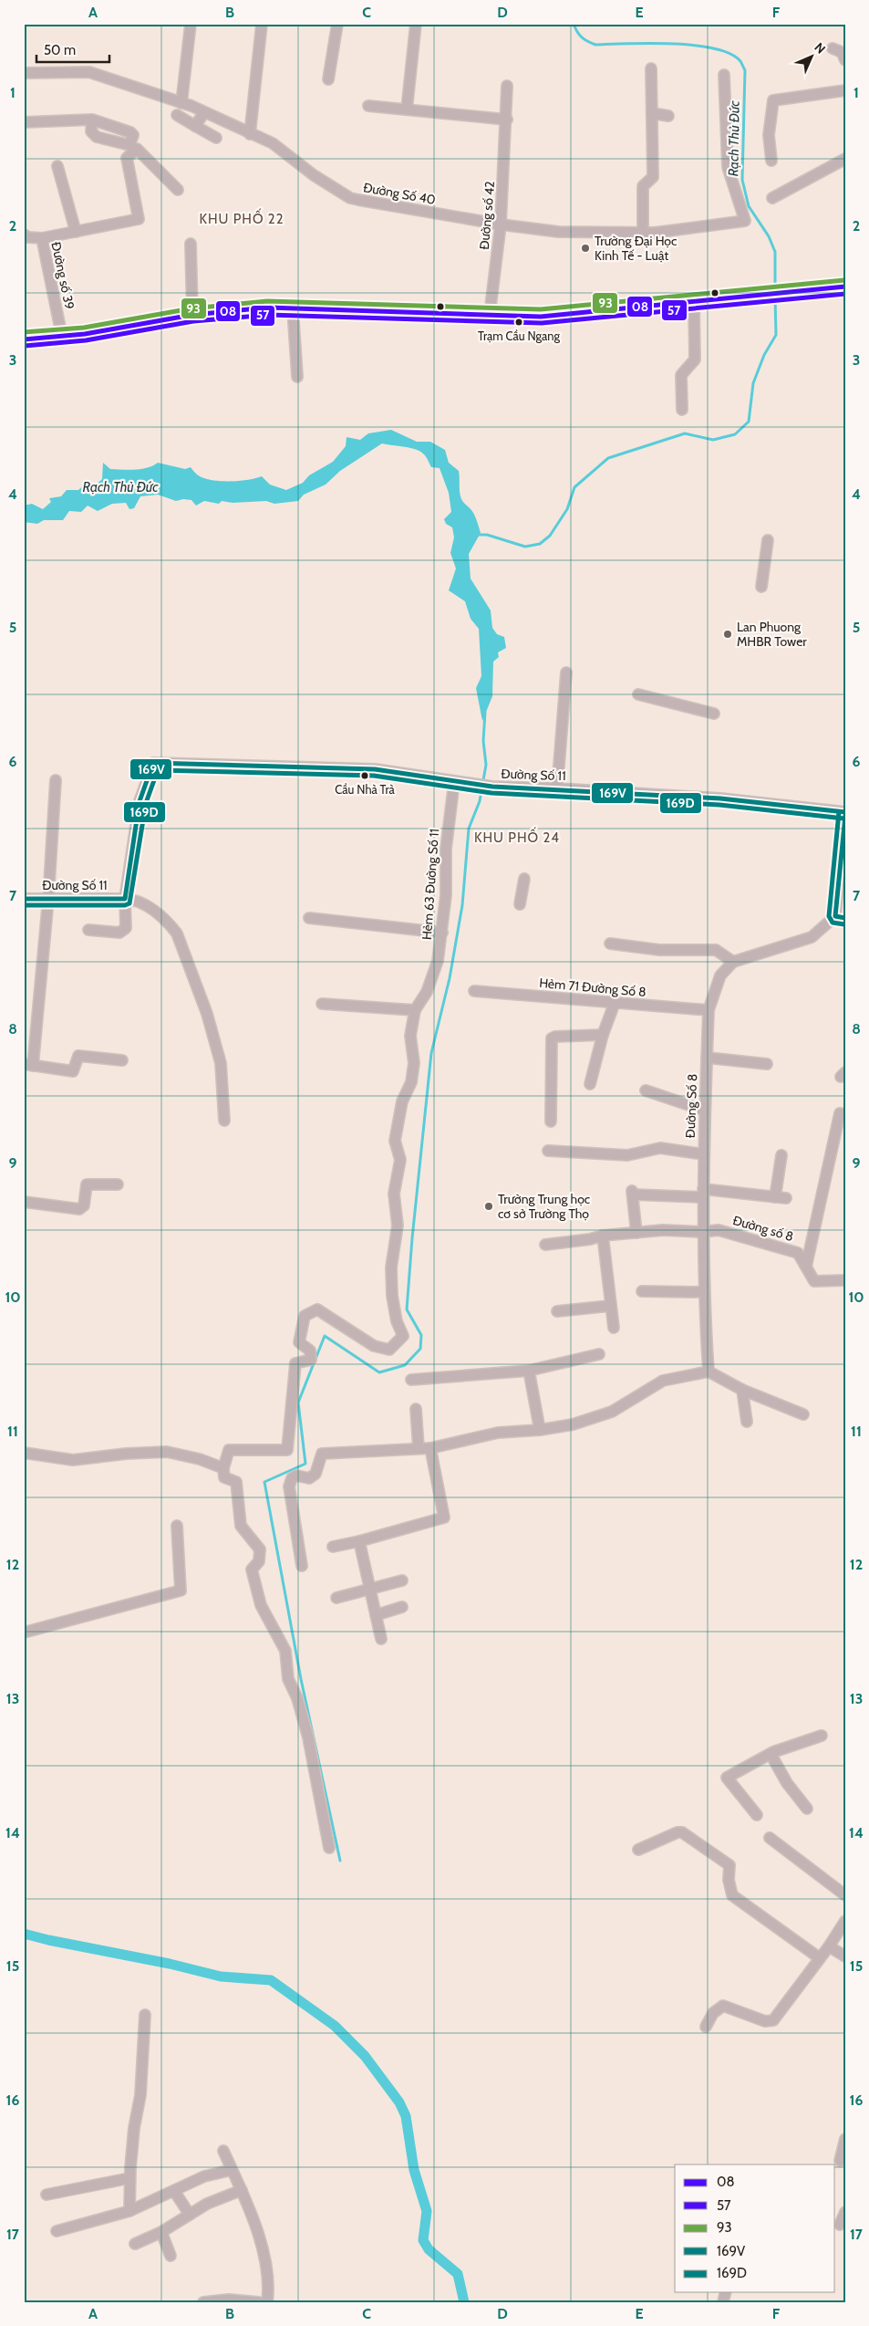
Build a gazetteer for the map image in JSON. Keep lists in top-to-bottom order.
{
  "streets": {
    "street": [
      "Đường Số 40",
      "Đường số 42",
      "Đường số 39",
      "Đường Số 11",
      "Hẻm 63 Đường Số 11",
      "Hẻm 71 Đường Số 8",
      "Đường Số 8",
      "Đường số 8"
    ]
  },
  "crossings": [
    ["Đường Số 40", "Đường số 42"],
    ["Đường Số 11", "Hẻm 63 Đường Số 11"],
    ["Hẻm 71 Đường Số 8", "Đường Số 8"],
    ["Đường Số 8", "Đường số 8"]
  ],
  "districts": ["KHU PHỐ 22", "KHU PHỐ 24"],
  "water": ["Rạch Thủ Đức"],
  "places": [
    "Trường Đại Học Kinh Tế - Luật",
    "Trạm Cầu Ngang",
    "Lan Phuong MHBR Tower",
    "Cầu Nhà Trà",
    "Trường Trung học cơ sở Trường Thọ"
  ],
  "lines": [
    "transit line 93",
    "transit line 08",
    "transit line 57",
    "transit line 169V",
    "transit line 169D"
  ],
  "legend": [
    "08",
    "57",
    "93",
    "169V",
    "169D"
  ],
  "scale_bar": "50 m",
  "north": "top right",
  "grid": {
    "columns": [
      "A",
      "B",
      "C",
      "D",
      "E",
      "F"
    ],
    "rows": [
      "1",
      "2",
      "3",
      "4",
      "5",
      "6",
      "7",
      "8",
      "9",
      "10",
      "11",
      "12",
      "13",
      "14",
      "15",
      "16",
      "17"
    ]
  }
}
